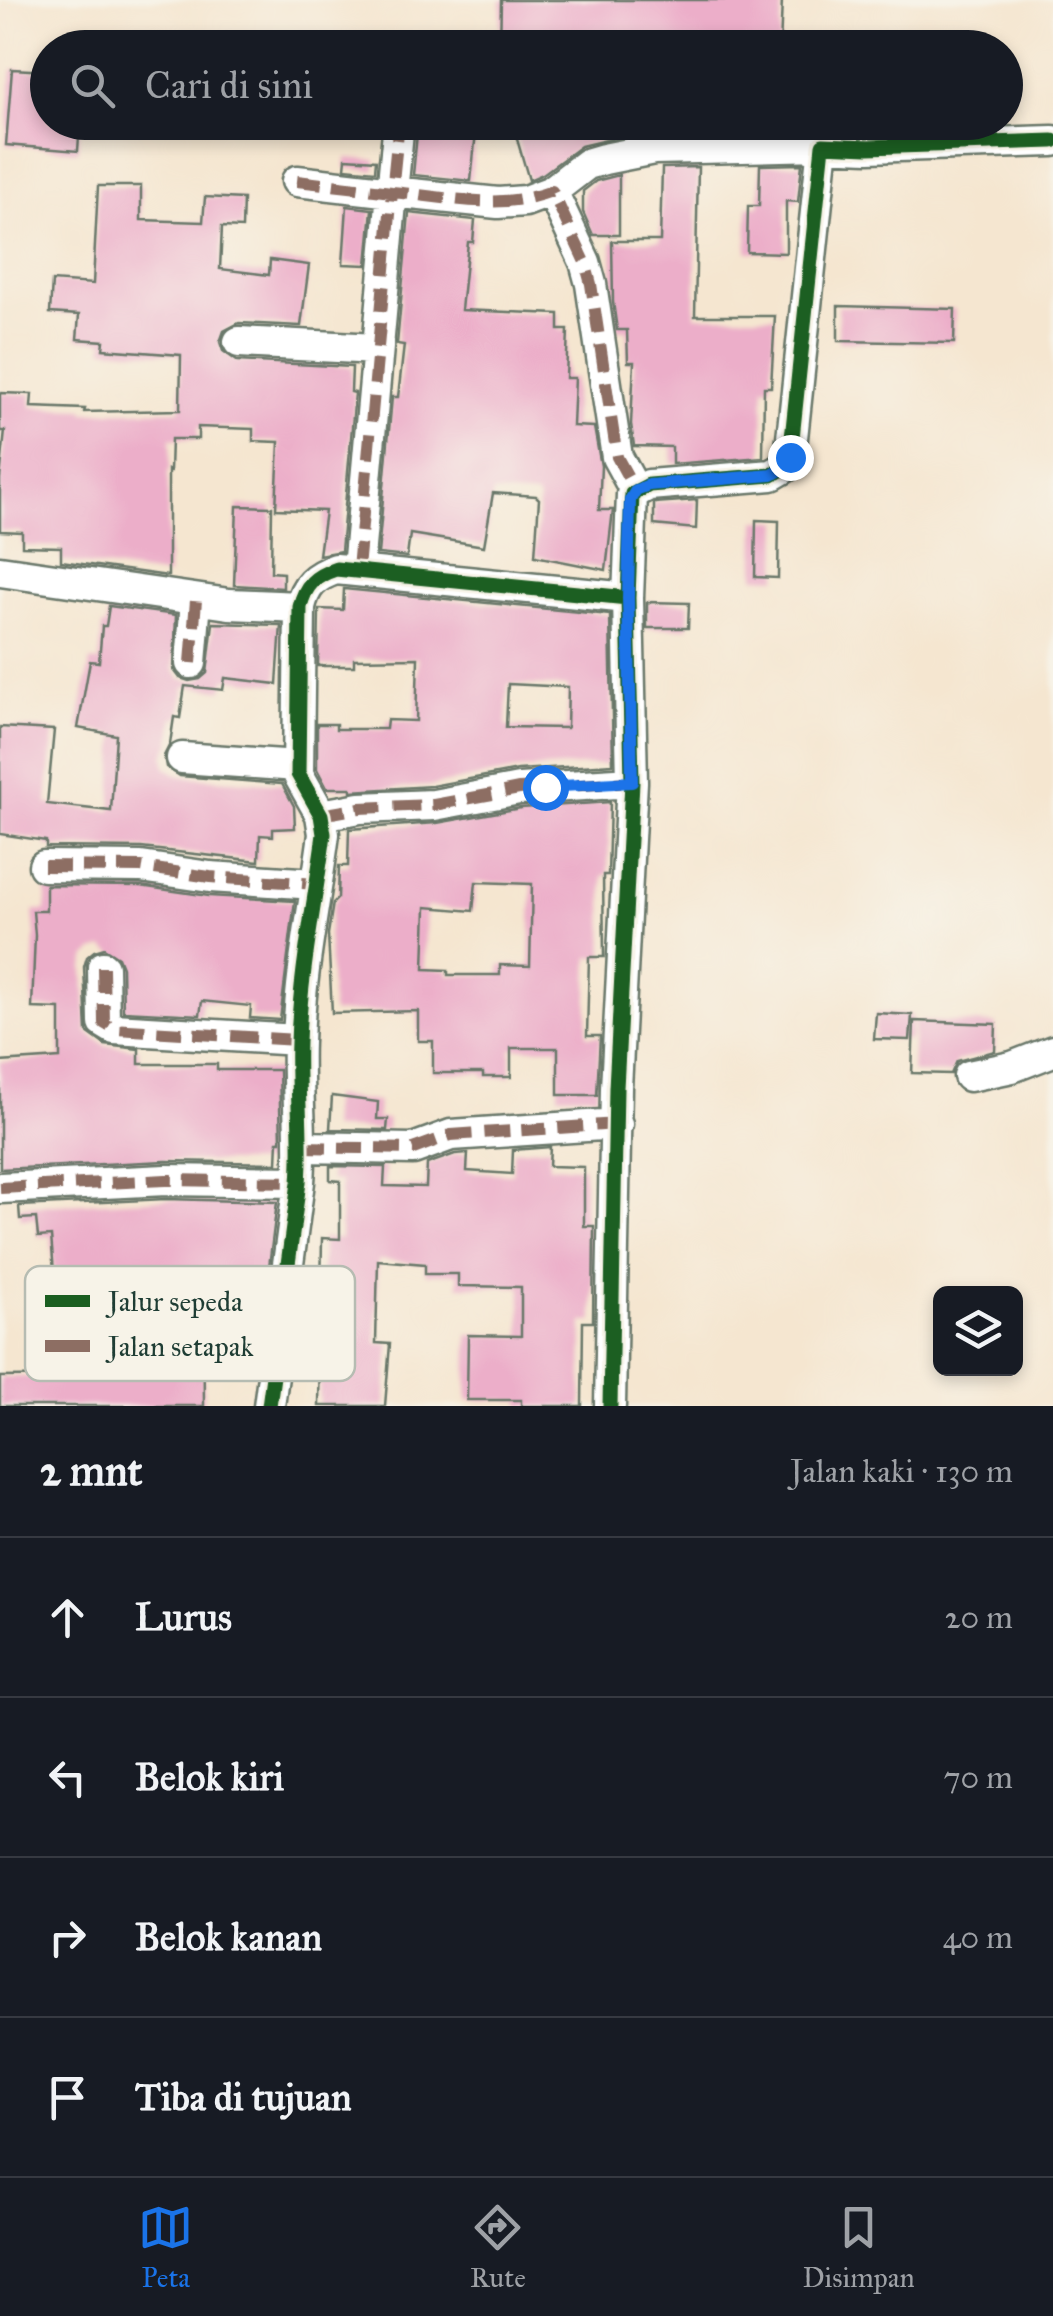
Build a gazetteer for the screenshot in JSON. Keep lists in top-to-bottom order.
{
  "legend": ["Jalur sepeda", "Jalan setapak"],
  "page": {
    "search": "Cari di sini",
    "heading": ["2 mnt", "Jalan kaki · 130 m"],
    "list": [
      ["Lurus", "20 m"],
      ["Belok kiri", "70 m"],
      ["Belok kanan", "40 m"],
      "Tiba di tujuan"
    ],
    "nav": ["Peta", "Rute", "Disimpan"]
  }
}
